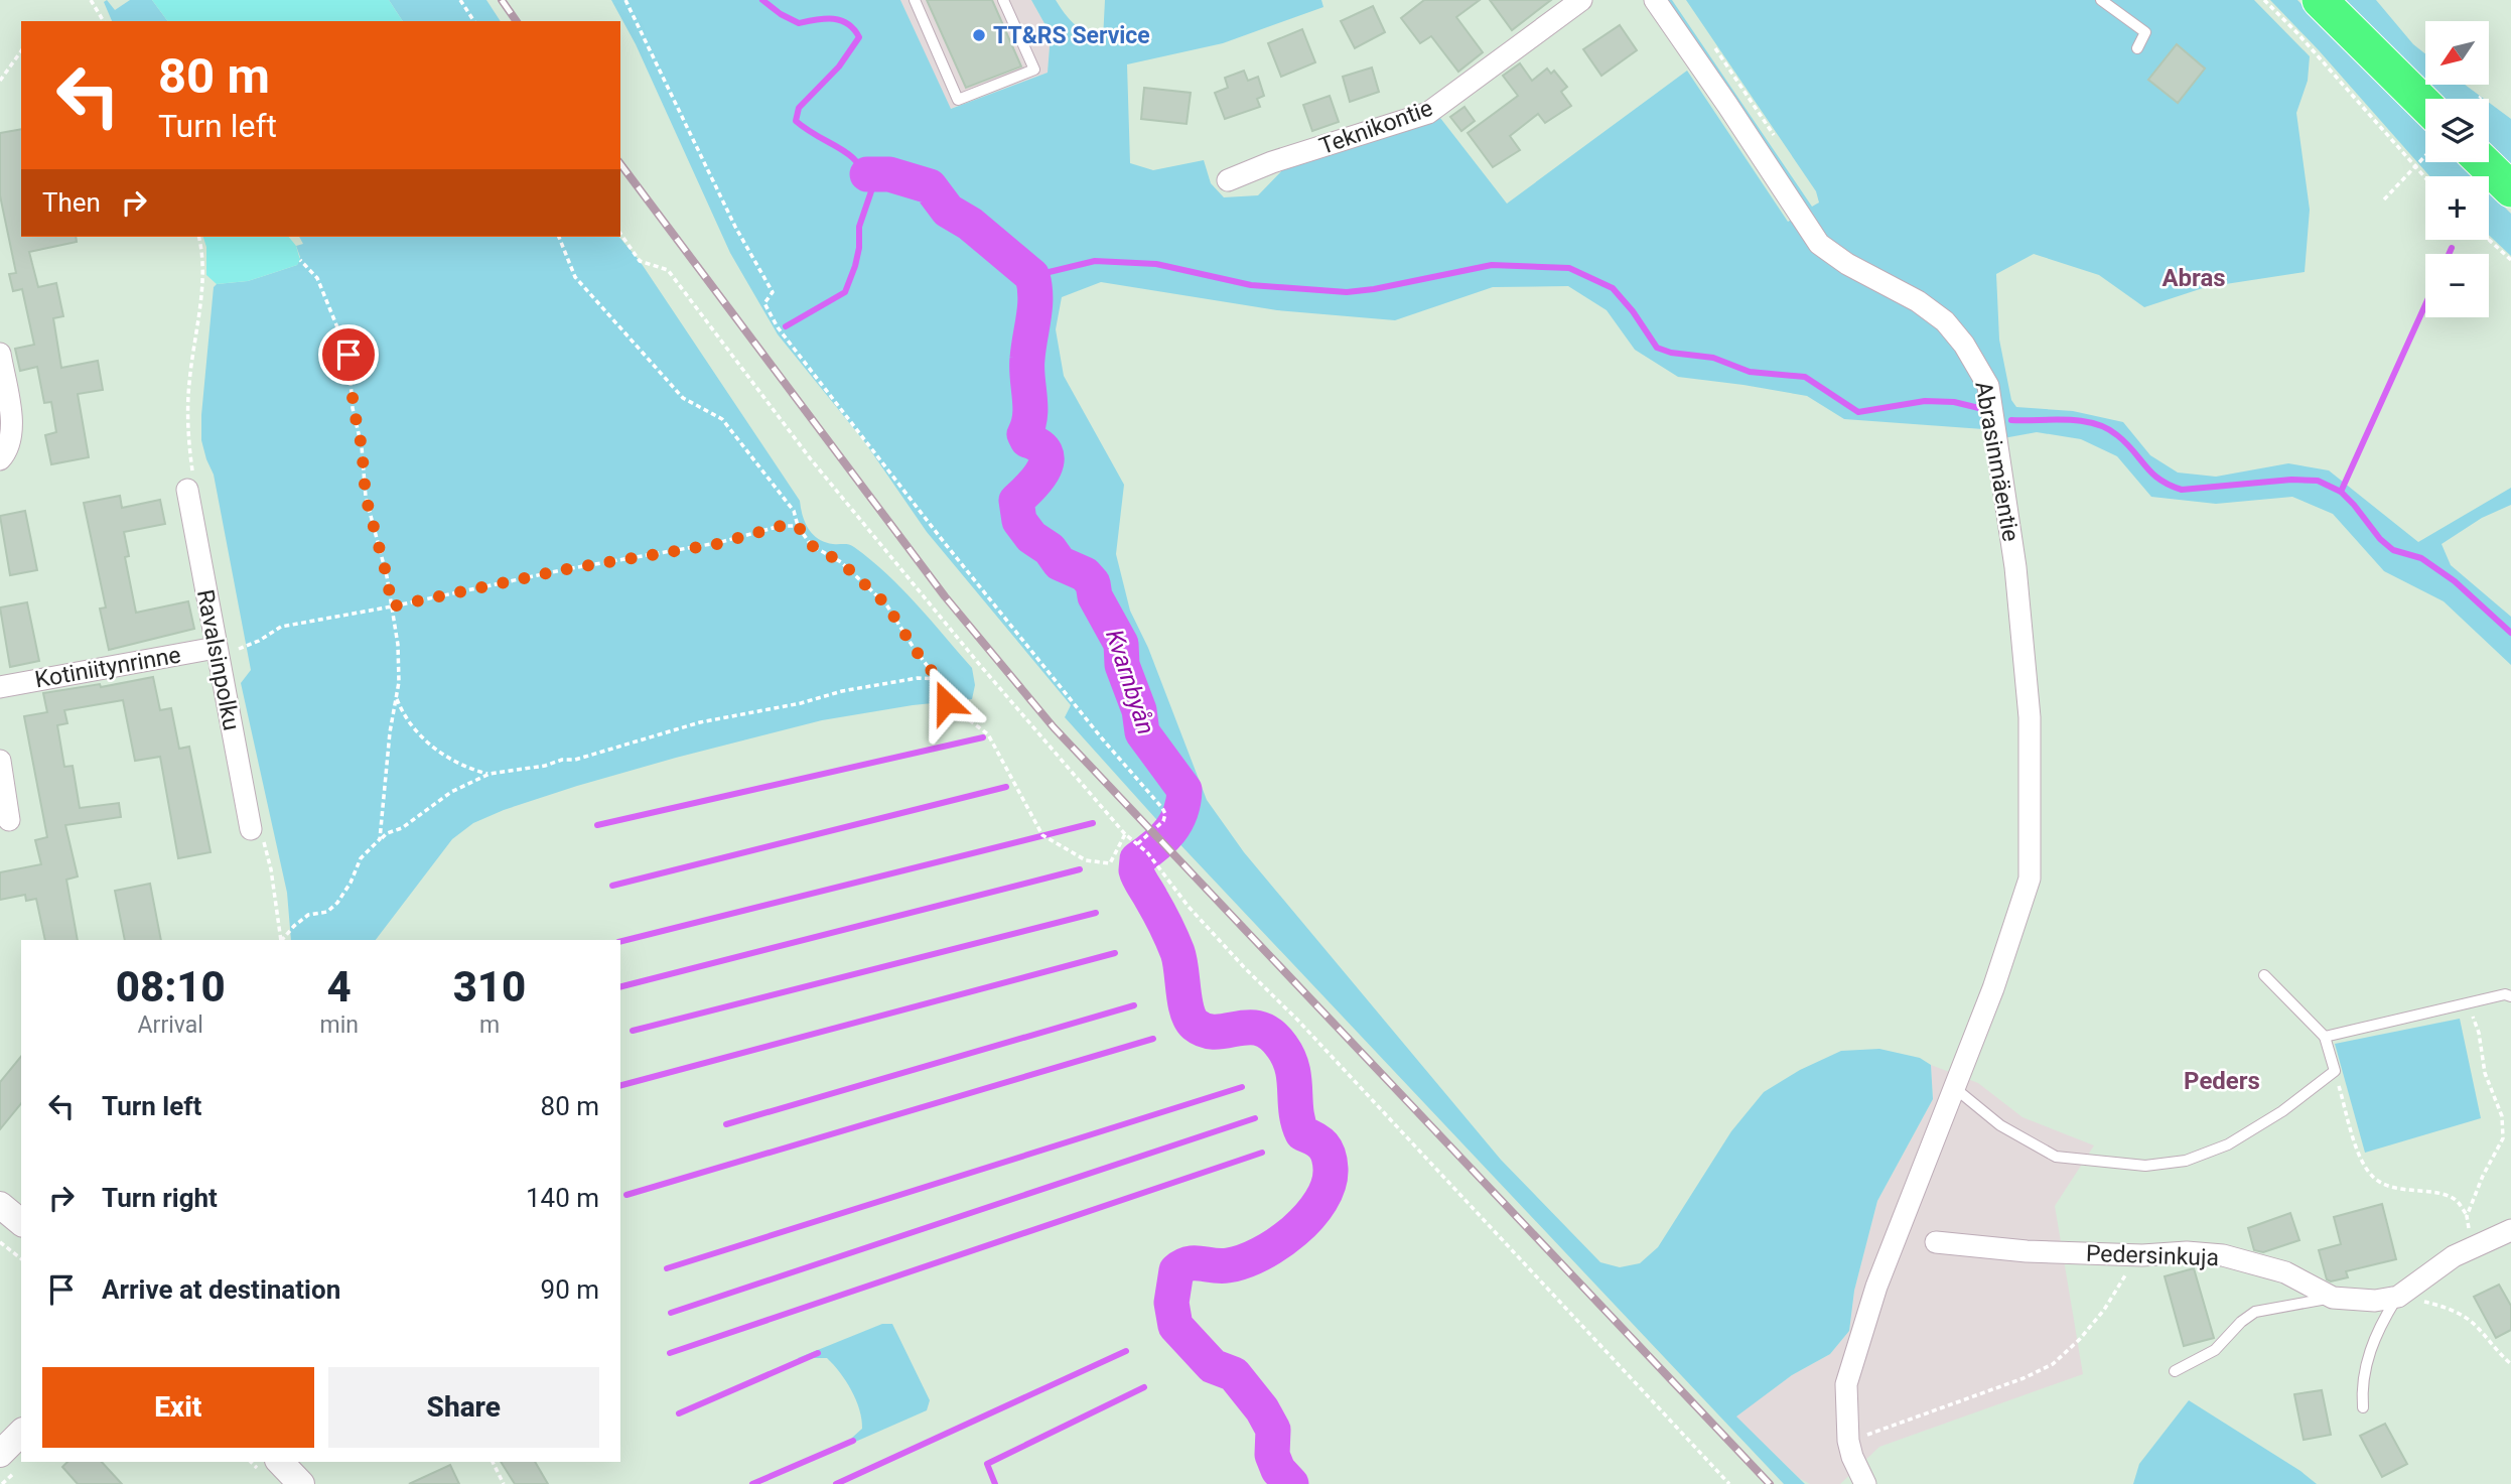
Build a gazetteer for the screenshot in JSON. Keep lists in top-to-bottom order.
{
  "streets": {
    "street": [
      "Teknikontie",
      "Abrasinmäentie",
      "Ravalsinpolku",
      "Kotiniitynrinne",
      "Pedersinkuja"
    ]
  },
  "crossings": [
    ["Ravalsinpolku", "Kotiniitynrinne"]
  ],
  "districts": ["Abras", "Peders"],
  "water": ["Kvarnbyån"],
  "places": ["TT&RS Service"],
  "north": "bottom left",
  "page": {
    "map_buttons": ["+", "−"],
    "turn": ["80 m", "Turn left"],
    "then": "Then",
    "eta": [
      "08:10",
      "Arrival",
      "4",
      "min",
      "310",
      "m"
    ],
    "list": [
      {
        "name": "Turn left",
        "value": "80 m"
      },
      {
        "name": "Turn right",
        "value": "140 m"
      },
      {
        "name": "Arrive at destination",
        "value": "90 m"
      }
    ],
    "buttons": ["Exit", "Share"]
  }
}
